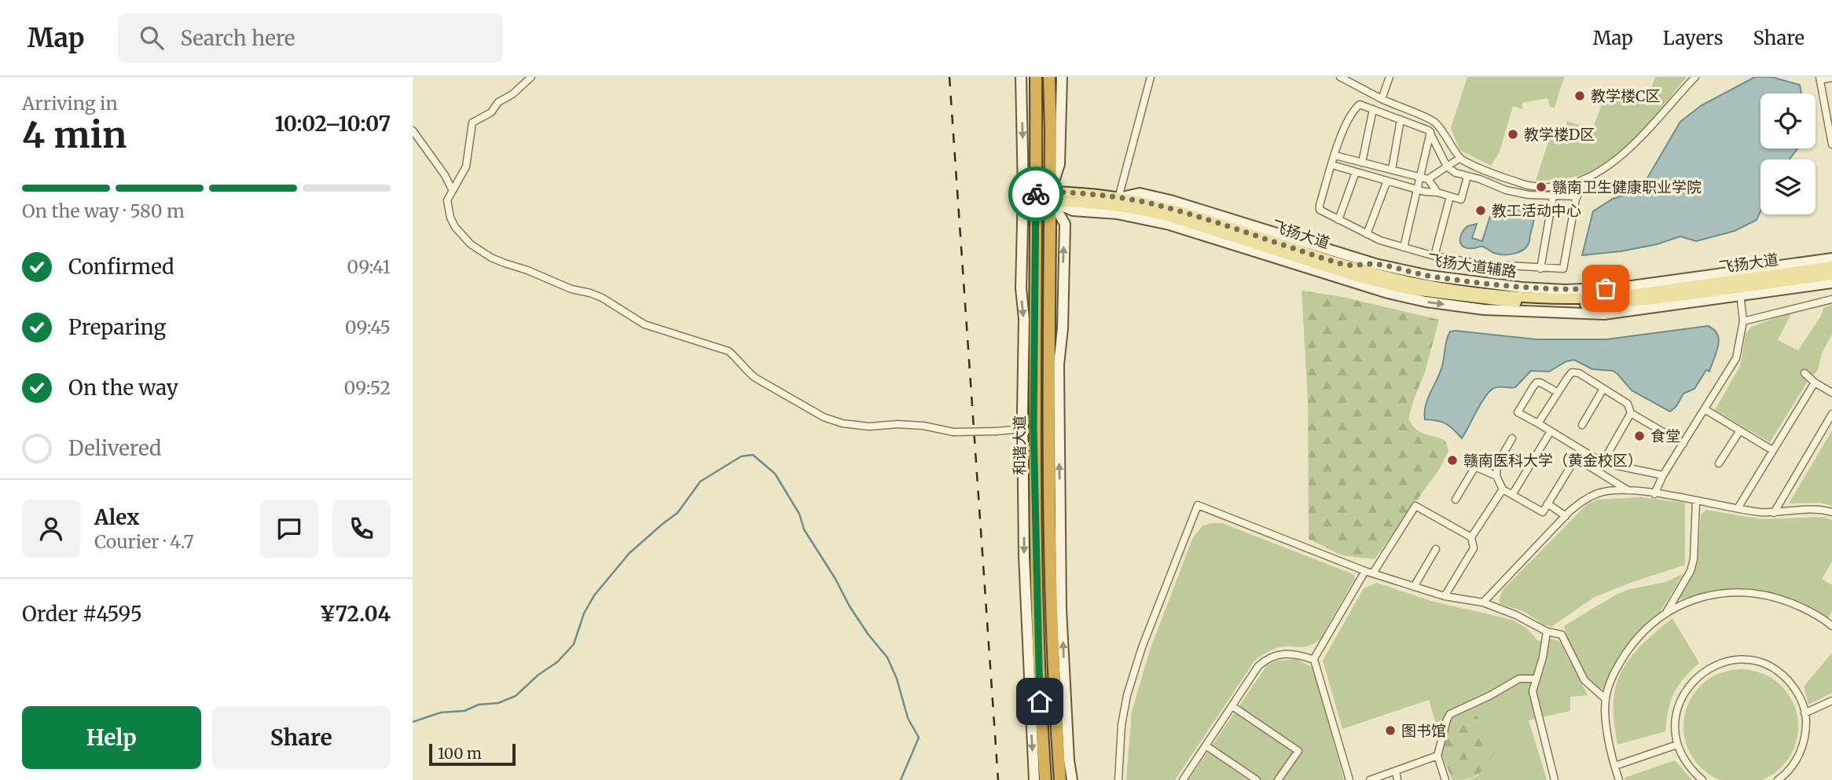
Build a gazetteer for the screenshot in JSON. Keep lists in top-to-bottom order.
{
  "streets": {
    "highway": ["和谐大道"],
    "main road": ["飞扬大道"],
    "street": ["飞扬大道辅路"]
  },
  "crossings": [
    ["飞扬大道", "飞扬大道辅路"],
    ["飞扬大道", "和谐大道"]
  ],
  "places": [
    "教学楼C区",
    "教学楼D区",
    "赣南卫生健康职业学院",
    "教工活动中心",
    "食堂",
    "赣南医科大学（黄金校区）",
    "图书馆"
  ],
  "scale_bar": "100 m",
  "page": {
    "header": "Map",
    "search": "Search here",
    "nav": ["Map", "Layers", "Share"],
    "heading": ["4 min", "Arriving in", "10:02–10:07"],
    "panel": [
      "Alex",
      "Courier · 4.7",
      "Order #4595",
      "¥72.04"
    ],
    "bar": "On the way · 580 m",
    "list": [
      ["Confirmed", "09:41"],
      ["Preparing", "09:45"],
      ["On the way", "09:52"],
      "Delivered"
    ],
    "buttons": ["Help", "Share"],
    "scale": "100 m"
  }
}
